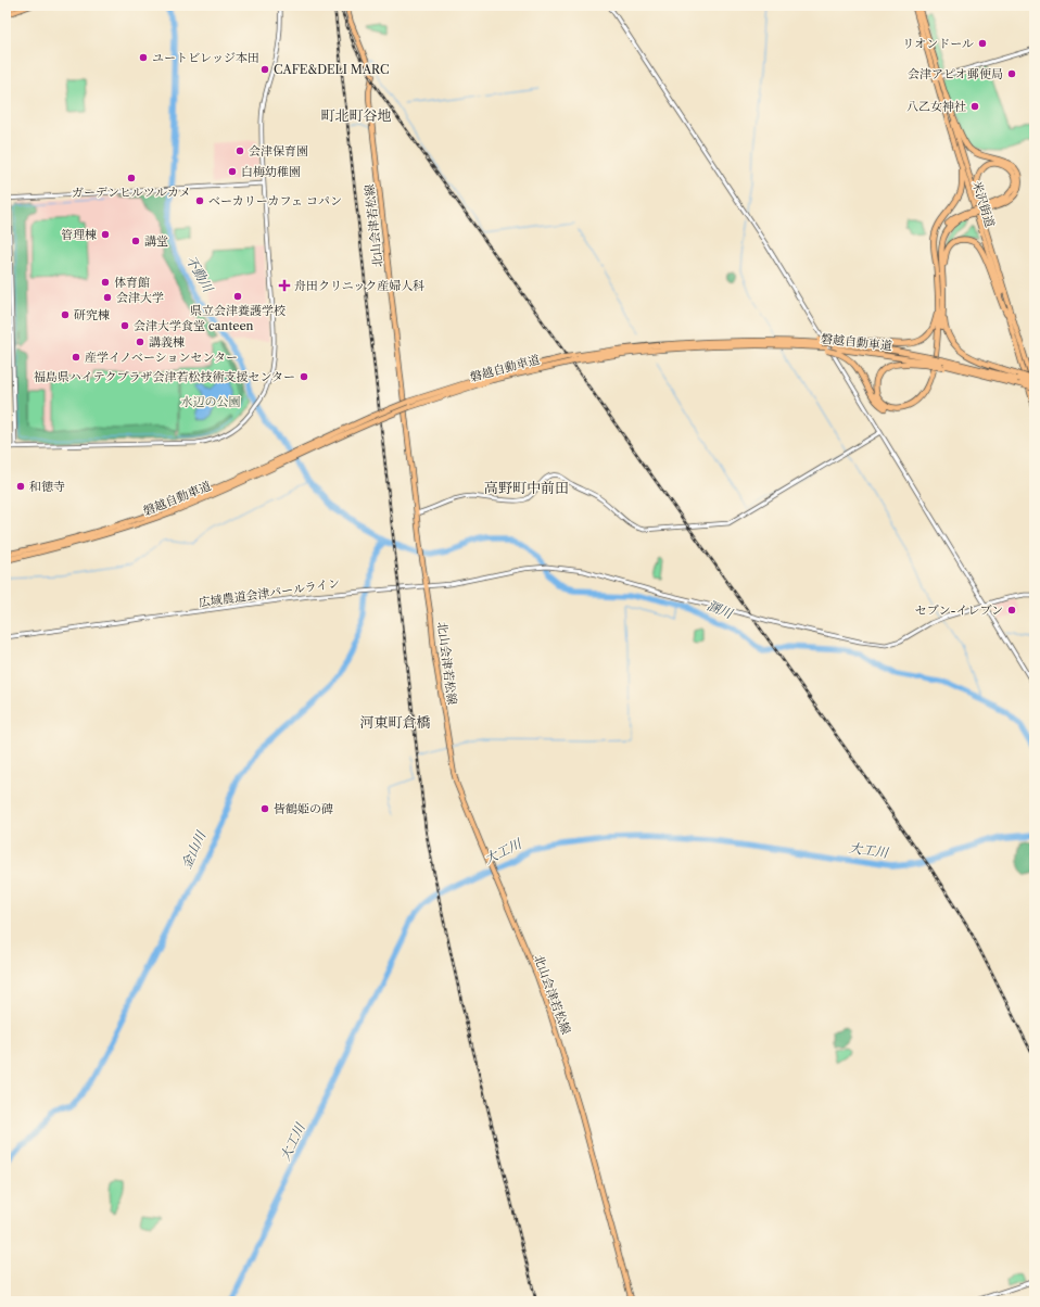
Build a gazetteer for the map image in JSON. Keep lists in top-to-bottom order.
{
  "streets": {
    "highway": ["磐越自動車道"],
    "main road": ["米沢街道", "北山会津若松線"],
    "street": ["広域農道会津パールライン"]
  },
  "crossings": [
    ["米沢街道", "磐越自動車道"],
    ["北山会津若松線", "広域農道会津パールライン"]
  ],
  "districts": ["町北町谷地", "高野町中前田", "河東町倉橋"],
  "water": [
    "不動川",
    "溷川",
    "金山川",
    "大工川"
  ],
  "parks": ["水辺の公園"],
  "places": {
    "other": [
      "リオンドール",
      "ユートビレッジ本田",
      "CAFE&DELI MARC",
      "会津アピオ郵便局",
      "八乙女神社",
      "会津保育園",
      "白梅幼稚園",
      "ガーデンヒルツルカメ",
      "ベーカリーカフェ コパン",
      "管理棟",
      "講堂",
      "体育館",
      "県立会津養護学校",
      "会津大学",
      "研究棟",
      "会津大学食堂 canteen",
      "講義棟",
      "産学イノベーションセンター",
      "福島県ハイテクプラザ会津若松技術支援センター",
      "和徳寺",
      "セブン-イレブン",
      "皆鶴姫の碑"
    ],
    "health": ["舟田クリニック産婦人科"]
  }
}
